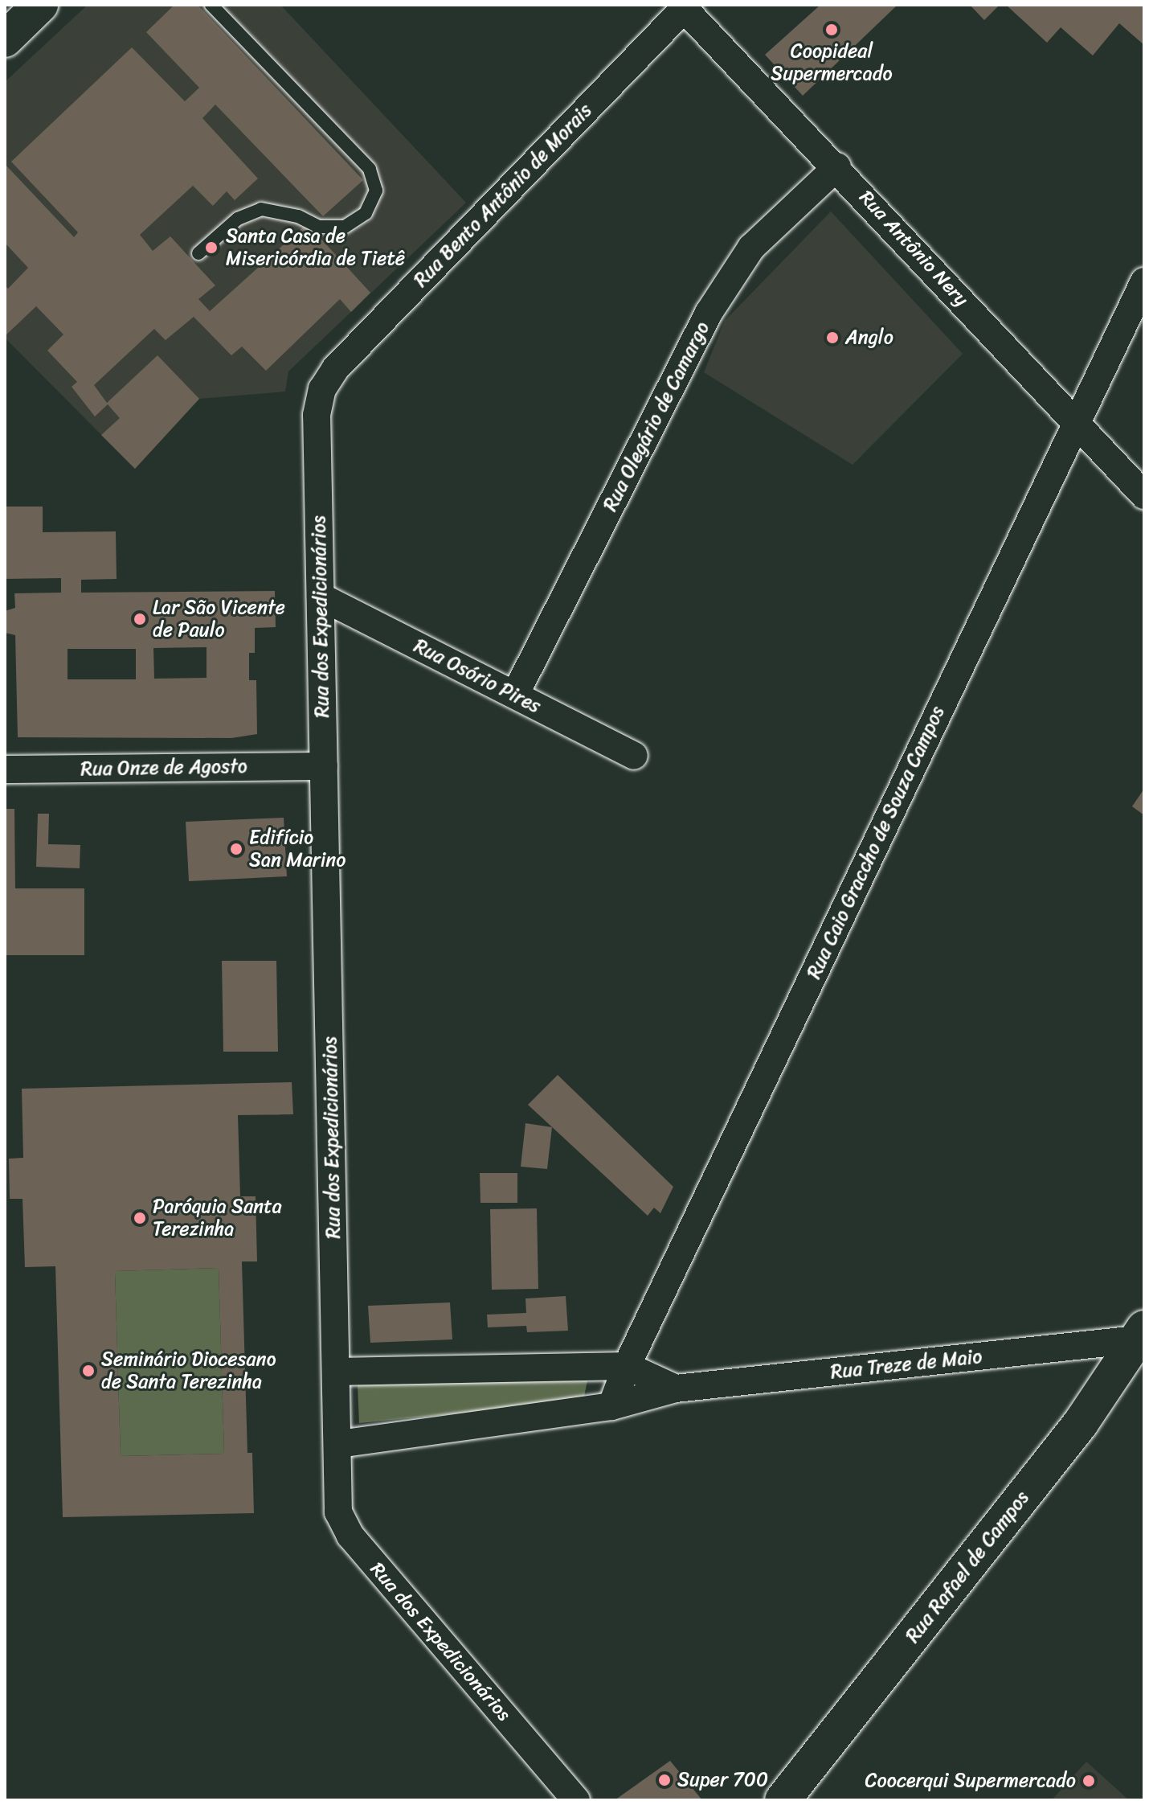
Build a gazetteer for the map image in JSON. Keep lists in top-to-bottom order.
{
  "streets": {
    "main road": ["Rua Rafael de Campos"],
    "street": [
      "Rua Bento Antônio de Morais",
      "Rua Antônio Nery",
      "Rua Olegário de Camargo",
      "Rua dos Expedicionários",
      "Rua Osório Pires",
      "Rua Onze de Agosto",
      "Rua Caio Graccho de Souza Campos",
      "Rua Treze de Maio"
    ]
  },
  "crossings": [
    ["Rua Bento Antônio de Morais", "Rua Antônio Nery"],
    ["Rua Bento Antônio de Morais", "Rua dos Expedicionários"],
    ["Rua Antônio Nery", "Rua Olegário de Camargo"],
    ["Rua Antônio Nery", "Rua Caio Graccho de Souza Campos"],
    ["Rua Olegário de Camargo", "Rua Osório Pires"],
    ["Rua dos Expedicionários", "Rua Osório Pires"],
    ["Rua dos Expedicionários", "Rua Onze de Agosto"],
    ["Rua dos Expedicionários", "Rua Treze de Maio"],
    ["Rua Caio Graccho de Souza Campos", "Rua Treze de Maio"],
    ["Rua Treze de Maio", "Rua Rafael de Campos"]
  ],
  "places": [
    "Coopideal Supermercado",
    "Santa Casa de Misericórdia de Tietê",
    "Anglo",
    "Lar São Vicente de Paulo",
    "Edifício San Marino",
    "Paróquia Santa Terezinha",
    "Seminário Diocesano de Santa Terezinha",
    "Super 700",
    "Coocerqui Supermercado"
  ]
}
